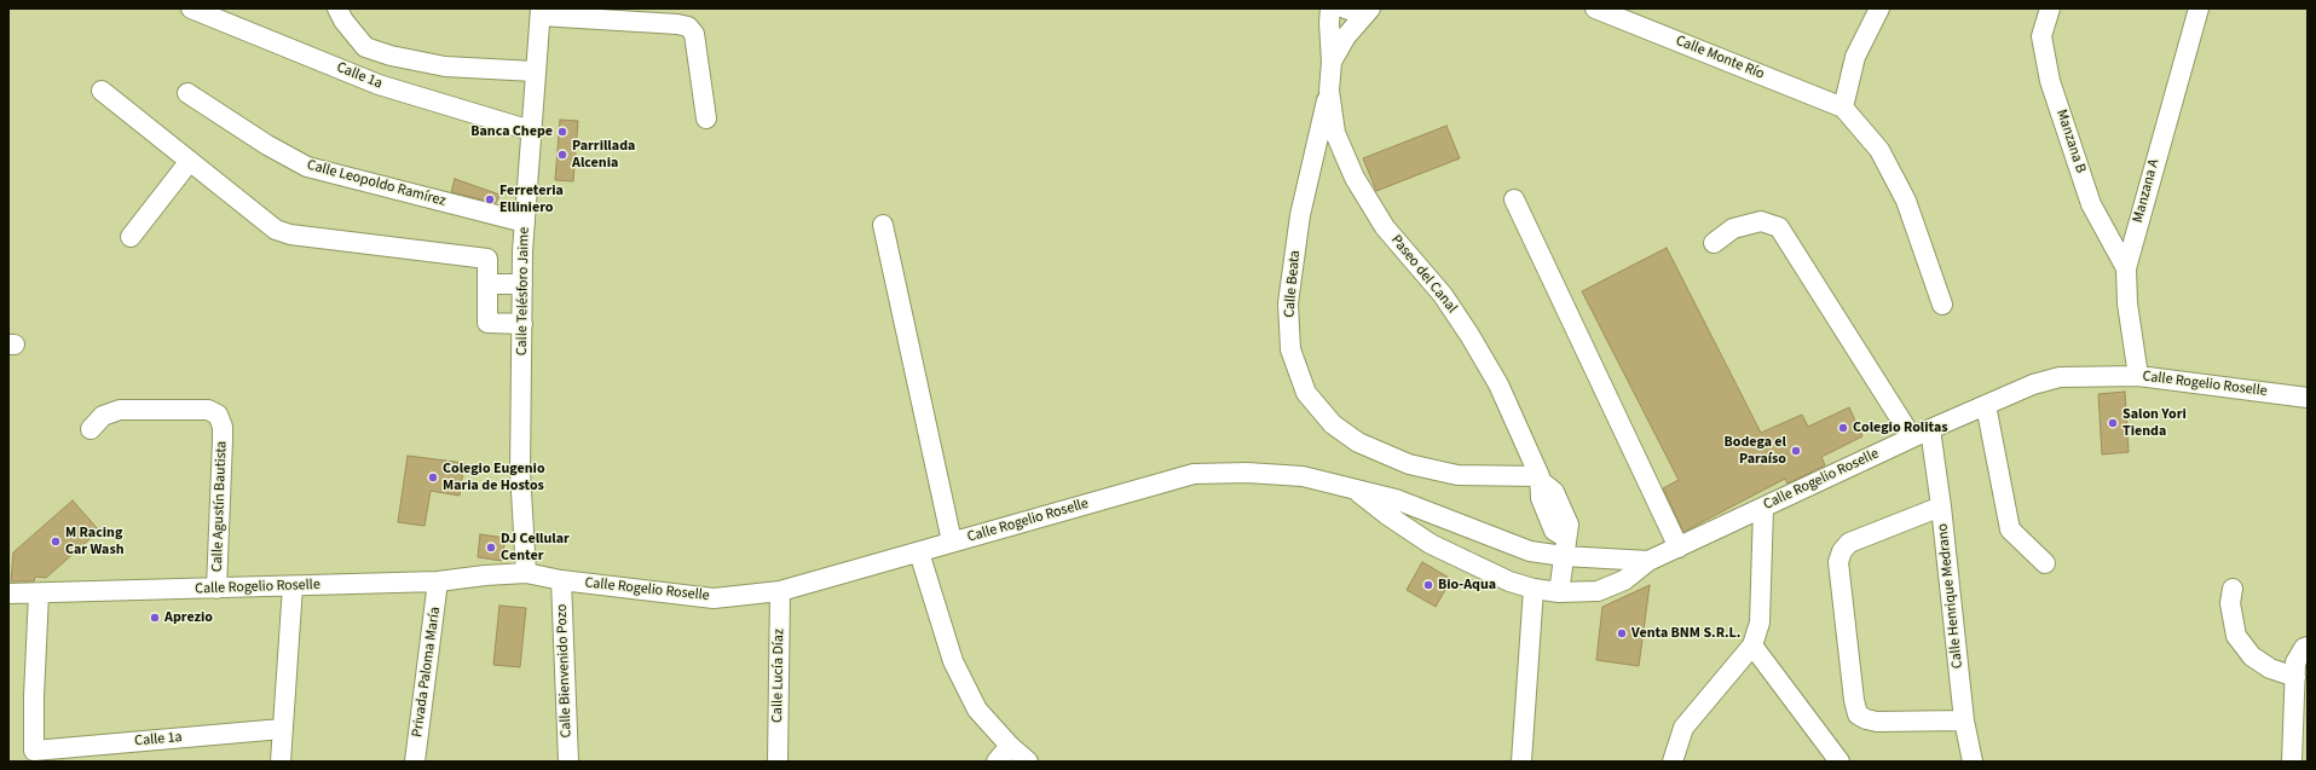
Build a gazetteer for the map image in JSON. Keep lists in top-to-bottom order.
{
  "streets": {
    "street": [
      "Calle Monte Río",
      "Calle 1a",
      "Manzana B",
      "Calle Leopoldo Ramírez",
      "Manzana A",
      "Paseo del Canal",
      "Calle Beata",
      "Calle Telésforo Jaime",
      "Calle Rogelio Roselle",
      "Calle Agustín Bautista",
      "Calle Henrique Medrano",
      "Calle Bienvenido Pozo",
      "Privada Paloma María",
      "Calle Lucía Díaz"
    ]
  },
  "crossings": [
    ["Calle 1a", "Calle Telésforo Jaime"],
    ["Calle 1a", "Calle Rogelio Roselle"],
    ["Manzana B", "Manzana A"],
    ["Calle Leopoldo Ramírez", "Calle Telésforo Jaime"],
    ["Manzana A", "Calle Rogelio Roselle"],
    ["Paseo del Canal", "Calle Beata"],
    ["Paseo del Canal", "Calle Rogelio Roselle"],
    ["Calle Telésforo Jaime", "Calle Rogelio Roselle"],
    ["Calle Rogelio Roselle", "Calle Agustín Bautista"],
    ["Calle Rogelio Roselle", "Calle Henrique Medrano"],
    ["Calle Rogelio Roselle", "Calle Bienvenido Pozo"],
    ["Calle Rogelio Roselle", "Privada Paloma María"],
    ["Calle Rogelio Roselle", "Calle Lucía Díaz"]
  ],
  "places": [
    "Banca Chepe",
    "Parrillada Alcenia",
    "Ferreteria Elliniero",
    "Salon Yori Tienda",
    "Colegio Rolitas",
    "Bodega el Paraíso",
    "Colegio Eugenio Maria de Hostos",
    "M Racing Car Wash",
    "DJ Cellular Center",
    "Bio-Aqua",
    "Aprezio",
    "Venta BNM S.R.L."
  ]
}
